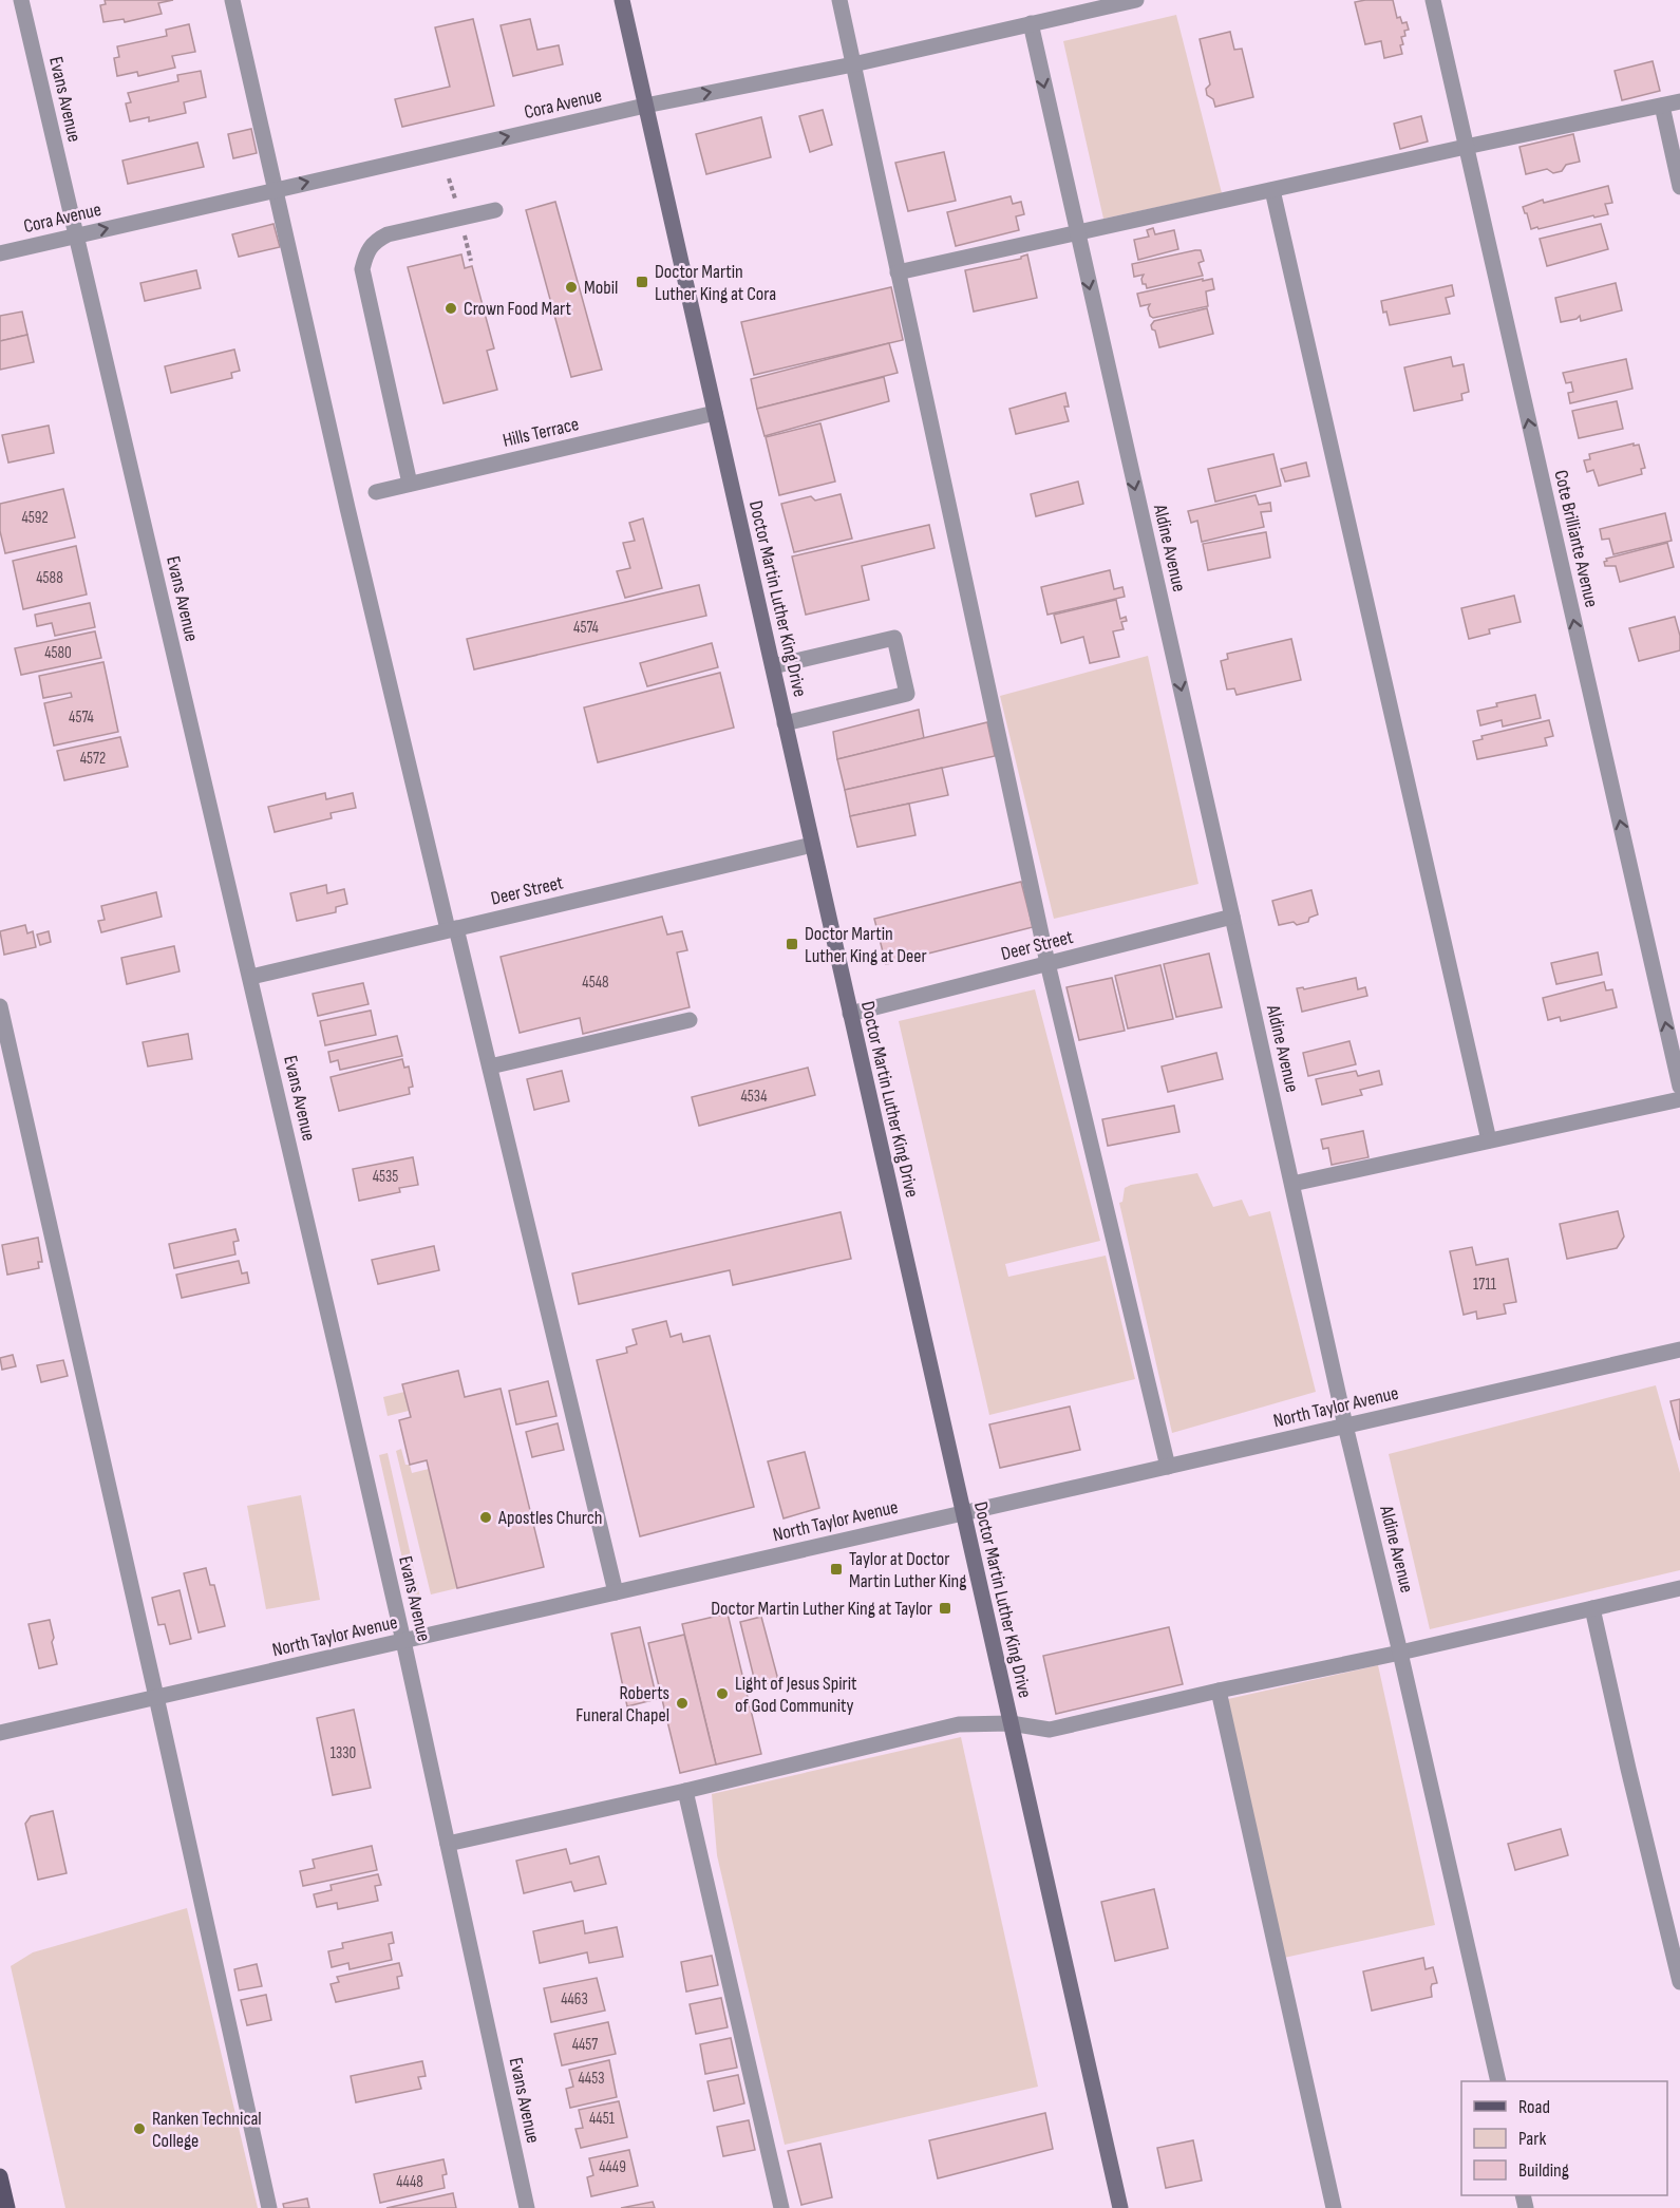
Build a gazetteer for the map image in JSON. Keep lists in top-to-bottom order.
{
  "streets": {
    "main road": ["Doctor Martin Luther King Drive"],
    "street": [
      "Evans Avenue",
      "Cora Avenue",
      "Hills Terrace",
      "Cote Brilliante Avenue",
      "Aldine Avenue",
      "Deer Street",
      "North Taylor Avenue"
    ]
  },
  "crossings": [
    ["Evans Avenue", "Cora Avenue"],
    ["Evans Avenue", "Deer Street"],
    ["Evans Avenue", "North Taylor Avenue"],
    ["Cora Avenue", "Aldine Avenue"],
    ["Cora Avenue", "Doctor Martin Luther King Drive"],
    ["Hills Terrace", "Doctor Martin Luther King Drive"],
    ["Aldine Avenue", "Deer Street"],
    ["Aldine Avenue", "North Taylor Avenue"],
    ["Doctor Martin Luther King Drive", "Deer Street"],
    ["Doctor Martin Luther King Drive", "North Taylor Avenue"]
  ],
  "one_way": ["Cora Avenue", "Cote Brilliante Avenue", "Aldine Avenue"],
  "places": {
    "transit": [
      "Doctor Martin Luther King at Cora",
      "Doctor Martin Luther King at Deer",
      "Taylor at Doctor Martin Luther King",
      "Doctor Martin Luther King at Taylor"
    ],
    "other": [
      "Mobil",
      "Crown Food Mart",
      "Apostles Church",
      "Light of Jesus Spirit of God Community",
      "Roberts Funeral Chapel",
      "Ranken Technical College"
    ]
  },
  "house_numbers": [
    "4592",
    "4588",
    "4574",
    "4580",
    "4574",
    "4572",
    "4548",
    "4534",
    "4535",
    "1711",
    "1330",
    "4463",
    "4457",
    "4453",
    "4451",
    "4449",
    "4448"
  ],
  "legend": ["Road", "Park", "Building"]
}
